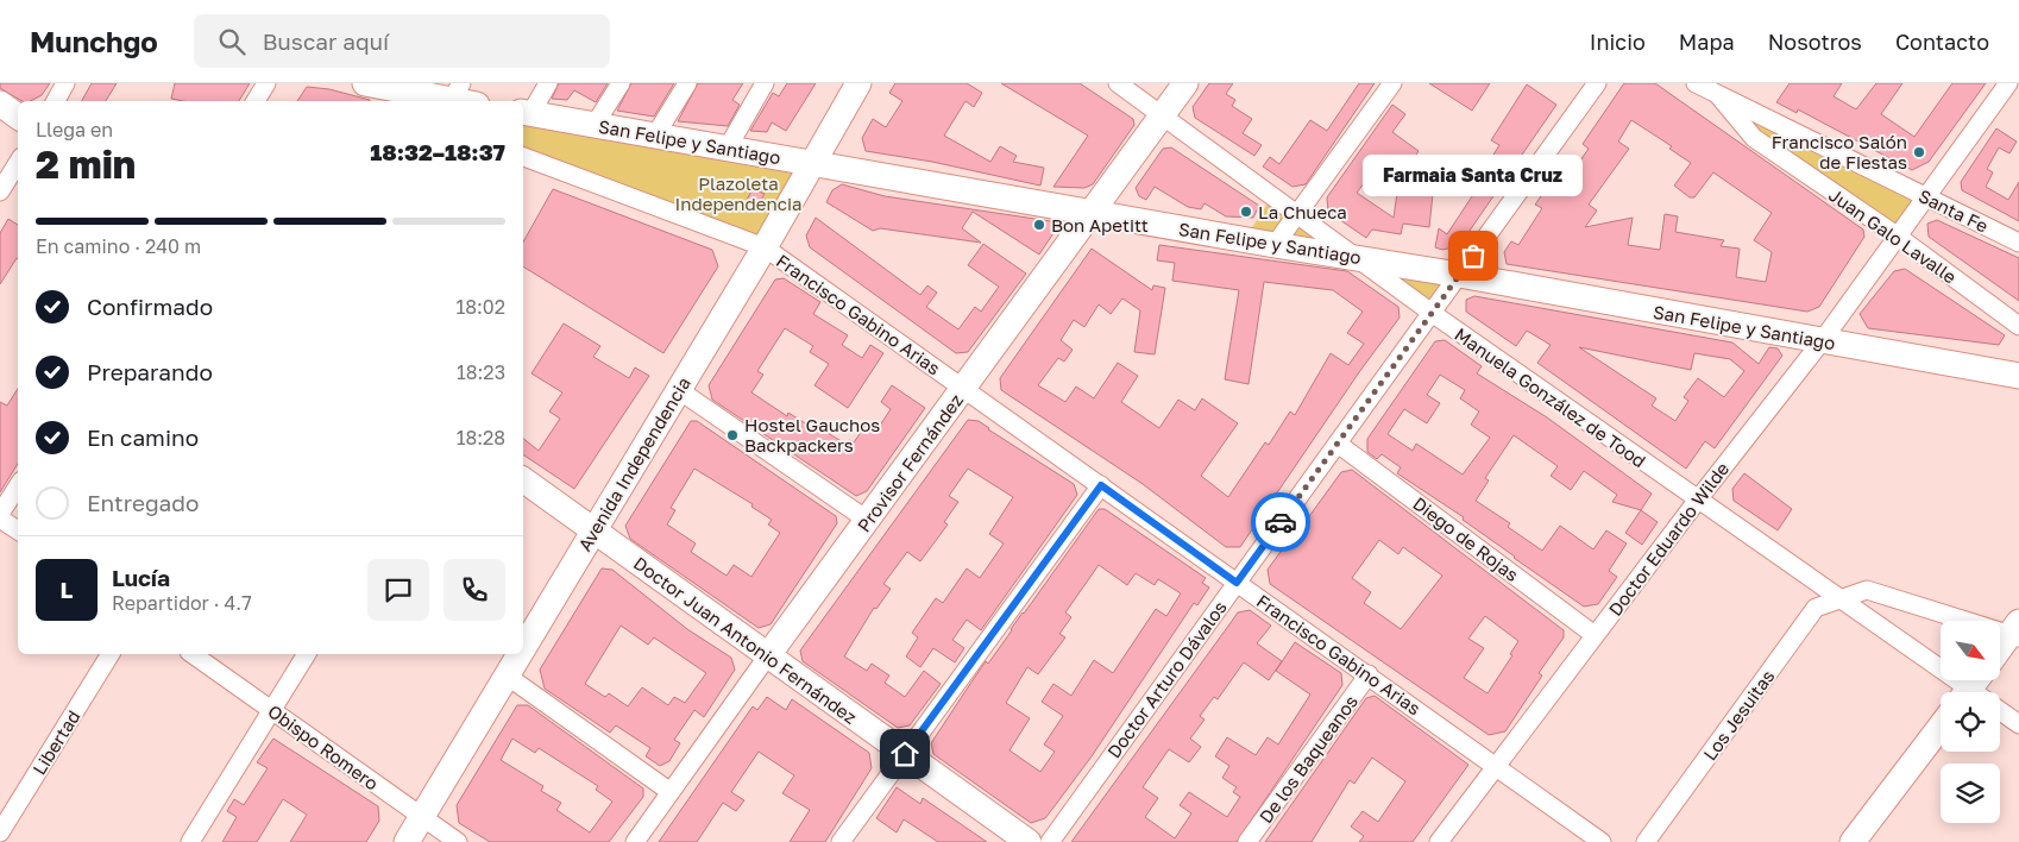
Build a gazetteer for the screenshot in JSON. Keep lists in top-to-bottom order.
{
  "streets": {
    "street": [
      "San Felipe y Santiago",
      "Santa Fe",
      "Juan Galo Lavalle",
      "Francisco Gabino Arias",
      "Manuela González de Tood",
      "Provisor Fernández",
      "Avenida Independencia",
      "Diego de Rojas",
      "Doctor Eduardo Wilde",
      "Doctor Juan Antonio Fernández",
      "Doctor Arturo Dávalos",
      "Los Jesuitas",
      "Libertad",
      "Obispo Romero",
      "De los Baqueanos"
    ]
  },
  "crossings": [
    ["San Felipe y Santiago", "Manuela González de Tood"],
    ["San Felipe y Santiago", "Provisor Fernández"],
    ["San Felipe y Santiago", "Avenida Independencia"],
    ["San Felipe y Santiago", "Doctor Eduardo Wilde"],
    ["San Felipe y Santiago", "Doctor Arturo Dávalos"],
    ["Santa Fe", "Juan Galo Lavalle"],
    ["Santa Fe", "Doctor Eduardo Wilde"],
    ["Juan Galo Lavalle", "Doctor Eduardo Wilde"],
    ["Francisco Gabino Arias", "Provisor Fernández"],
    ["Francisco Gabino Arias", "Avenida Independencia"],
    ["Francisco Gabino Arias", "Doctor Eduardo Wilde"],
    ["Francisco Gabino Arias", "Doctor Arturo Dávalos"],
    ["Francisco Gabino Arias", "De los Baqueanos"],
    ["Manuela González de Tood", "Provisor Fernández"],
    ["Manuela González de Tood", "Doctor Eduardo Wilde"],
    ["Manuela González de Tood", "Doctor Arturo Dávalos"],
    ["Manuela González de Tood", "Los Jesuitas"],
    ["Provisor Fernández", "Doctor Juan Antonio Fernández"],
    ["Avenida Independencia", "Doctor Juan Antonio Fernández"],
    ["Avenida Independencia", "Obispo Romero"],
    ["Diego de Rojas", "Doctor Eduardo Wilde"],
    ["Diego de Rojas", "Doctor Arturo Dávalos"]
  ],
  "parks": ["Plazoleta Independencia"],
  "places": [
    "Francisco Salón de Fiestas",
    "La Chueca",
    "Bon Apetitt",
    "Farmaia Santa Cruz",
    "Hostel Gauchos Backpackers"
  ],
  "north": "bottom right",
  "page": {
    "header": "Munchgo",
    "search": "Buscar aquí",
    "nav": [
      "Inicio",
      "Mapa",
      "Nosotros",
      "Contacto"
    ],
    "heading": ["2 min", "Llega en", "18:32–18:37"],
    "panel": ["Lucía", "Repartidor · 4.7"],
    "bubble": "Farmaia Santa Cruz",
    "bar": "En camino · 240 m",
    "list": [
      ["Confirmado", "18:02"],
      ["Preparando", "18:23"],
      ["En camino", "18:28"],
      "Entregado"
    ],
    "round": "L"
  }
}
